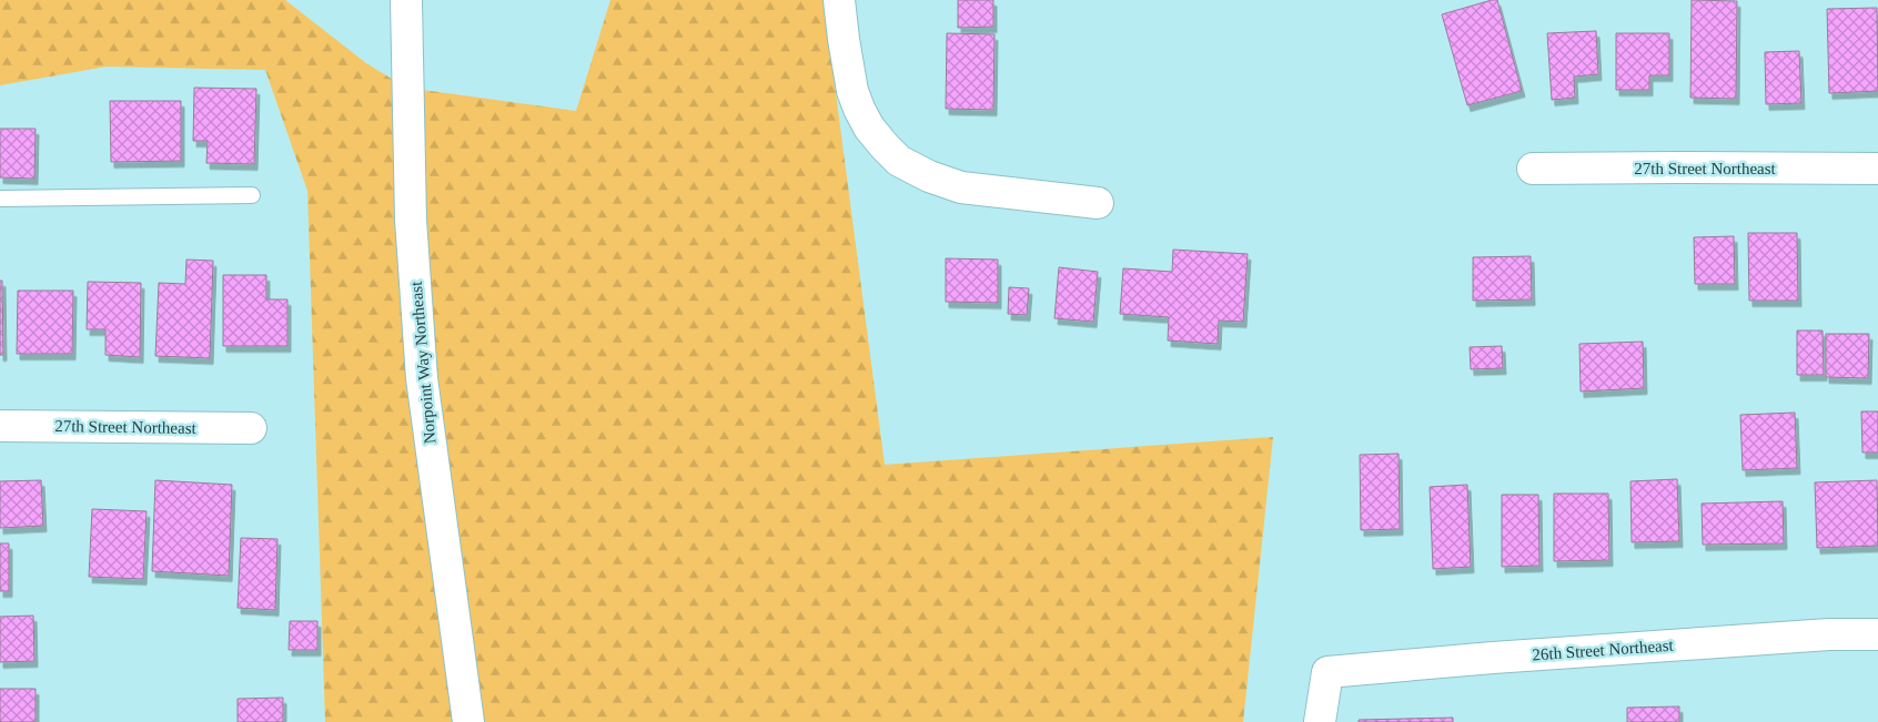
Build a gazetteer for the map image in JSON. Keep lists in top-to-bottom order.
{
  "streets": {
    "street": ["27th Street Northeast", "Norpoint Way Northeast", "26th Street Northeast"]
  }
}
